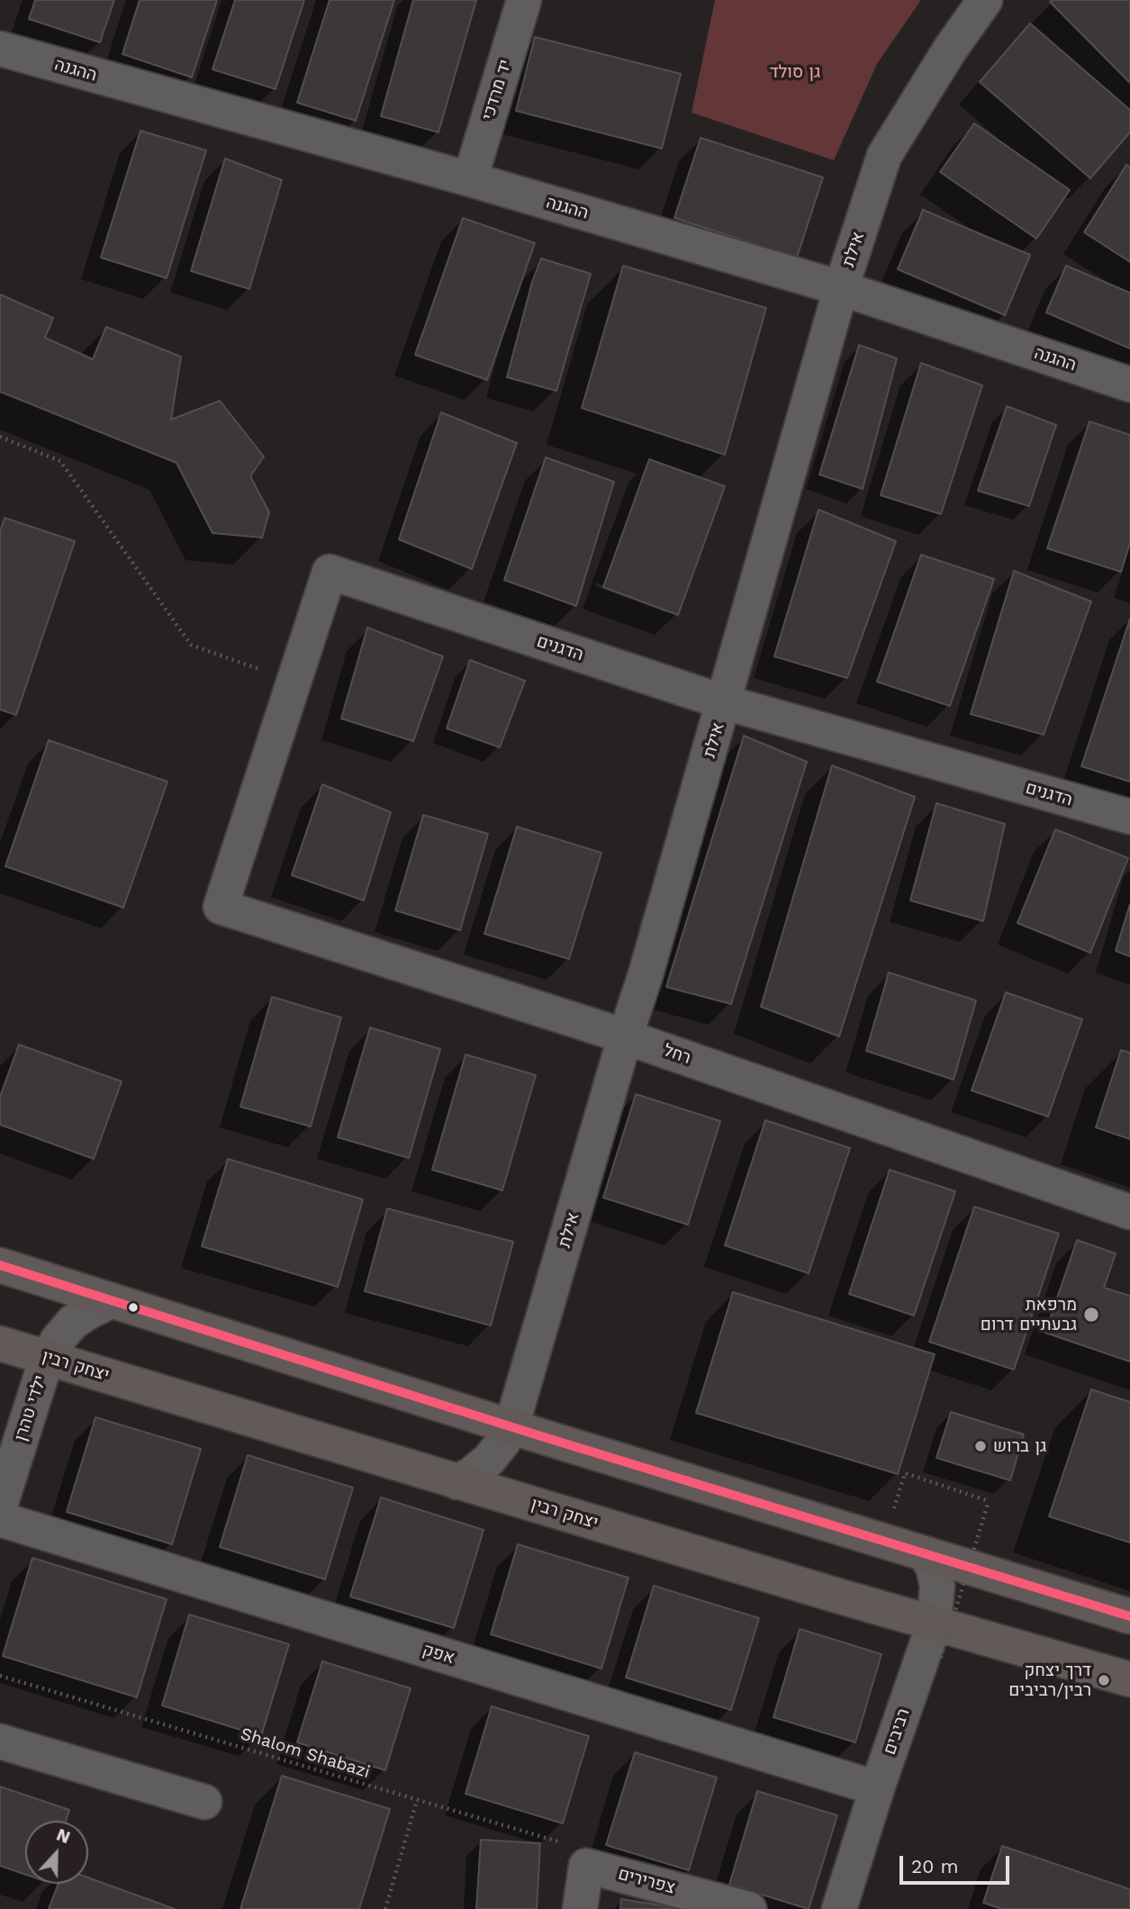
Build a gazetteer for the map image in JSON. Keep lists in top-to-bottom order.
{
  "streets": {
    "main road": ["יצחק רבין"],
    "street": [
      "ההגנה",
      "יד מרדכי",
      "אילת",
      "הדגנים",
      "רחל",
      "ילדי טהרן",
      "אפק",
      "רביבים",
      "צפרירים"
    ],
    "path": ["Shalom Shabazi"]
  },
  "crossings": [
    ["ההגנה", "יד מרדכי"],
    ["ההגנה", "אילת"],
    ["אילת", "הדגנים"],
    ["אילת", "רחל"],
    ["אילת", "יצחק רבין"],
    ["הדגנים", "רחל"],
    ["יצחק רבין", "ילדי טהרן"],
    ["יצחק רבין", "רביבים"],
    ["אפק", "רביבים"],
    ["Shalom Shabazi", "צפרירים"]
  ],
  "parks": ["גן סולד"],
  "places": ["מרפאת גבעתיים דרום", "גן ברוש", "דרך יצחק רבין/רביבים"],
  "scale_bar": "20 m",
  "north": "top"
}
